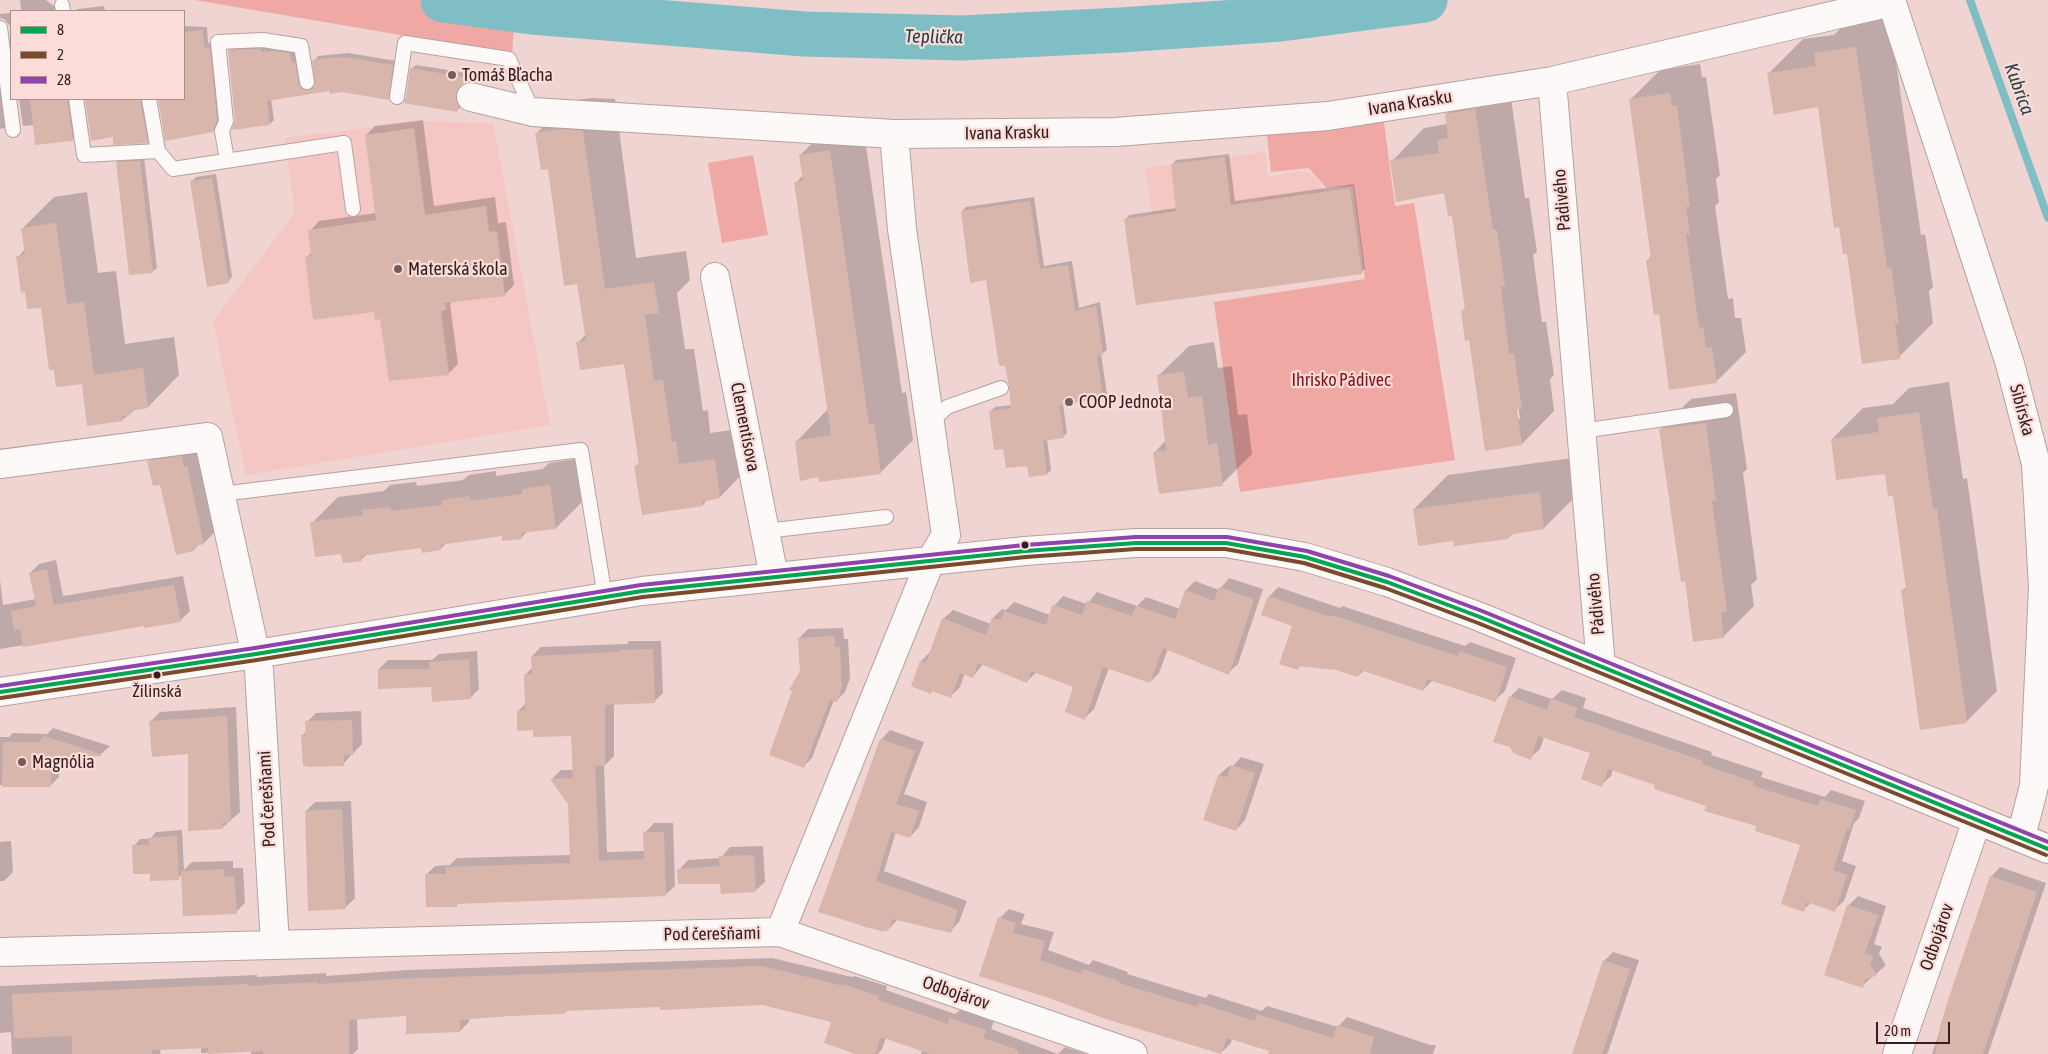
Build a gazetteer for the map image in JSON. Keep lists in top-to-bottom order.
{
  "streets": {
    "street": [
      "Ivana Krasku",
      "Pádivého",
      "Sibírska",
      "Clementisova",
      "Pod čerešňami",
      "Odbojárov"
    ]
  },
  "crossings": [
    ["Ivana Krasku", "Pádivého"],
    ["Pod čerešňami", "Odbojárov"]
  ],
  "water": ["Teplička", "Kubrica"],
  "parks": ["Ihrisko Pádivec"],
  "places": [
    "Tomáš Bľacha",
    "Materská škola",
    "COOP Jednota",
    "Žilinská",
    "Magnólia"
  ],
  "lines": ["transit line 28", "transit line 8", "transit line 2"],
  "legend": ["8", "2", "28"],
  "scale_bar": "20 m"
}
